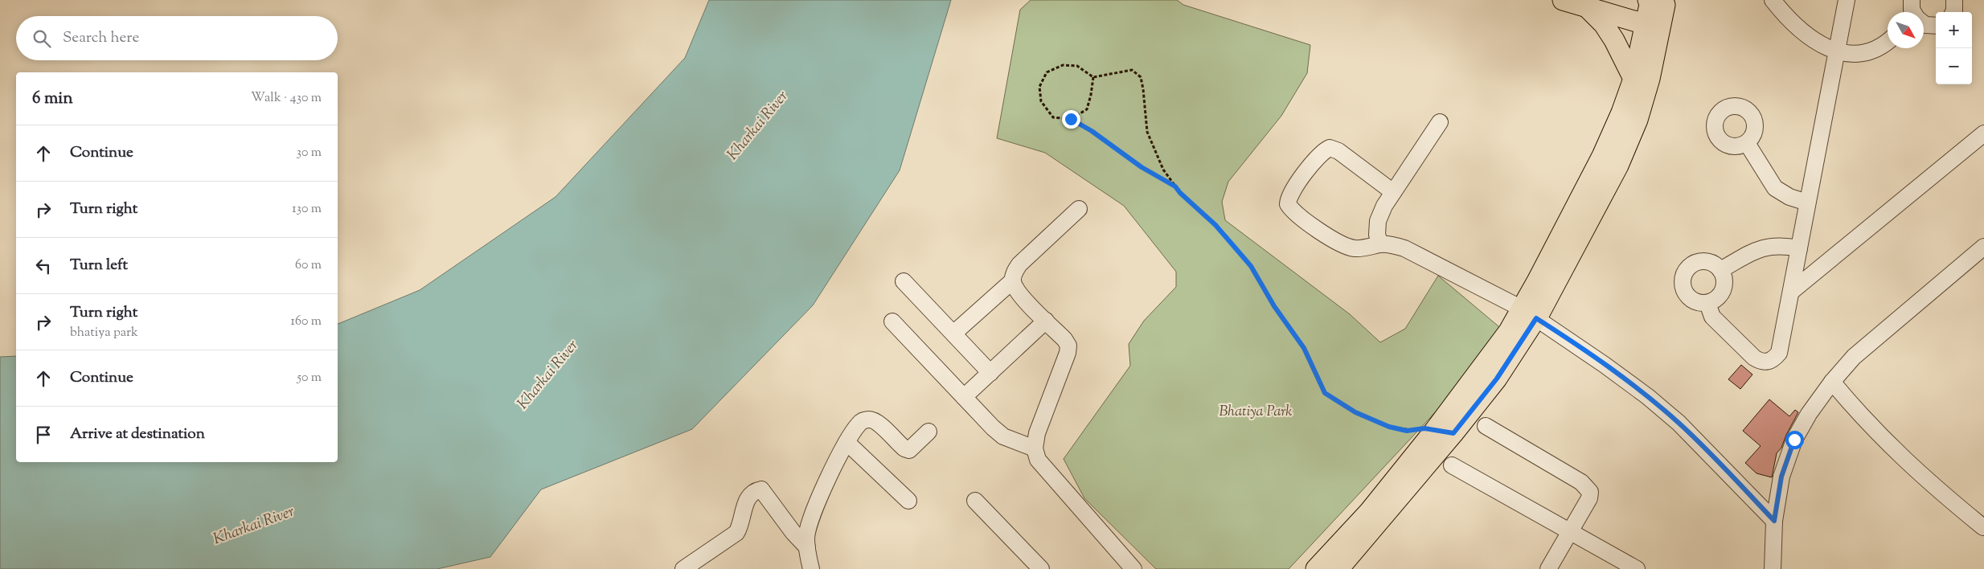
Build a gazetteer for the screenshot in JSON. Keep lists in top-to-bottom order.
{
  "water": ["Kharkai River"],
  "parks": ["Bhatiya Park"],
  "north": "bottom right",
  "page": {
    "map_buttons": ["+", "−"],
    "search": "Search here",
    "heading": ["6 min", "Walk · 430 m"],
    "list": [
      ["Continue", "30 m"],
      ["Turn right", "130 m"],
      ["Turn left", "60 m"],
      ["Turn right", "bhatiya park", "160 m"],
      ["Continue", "50 m"],
      "Arrive at destination"
    ]
  }
}
